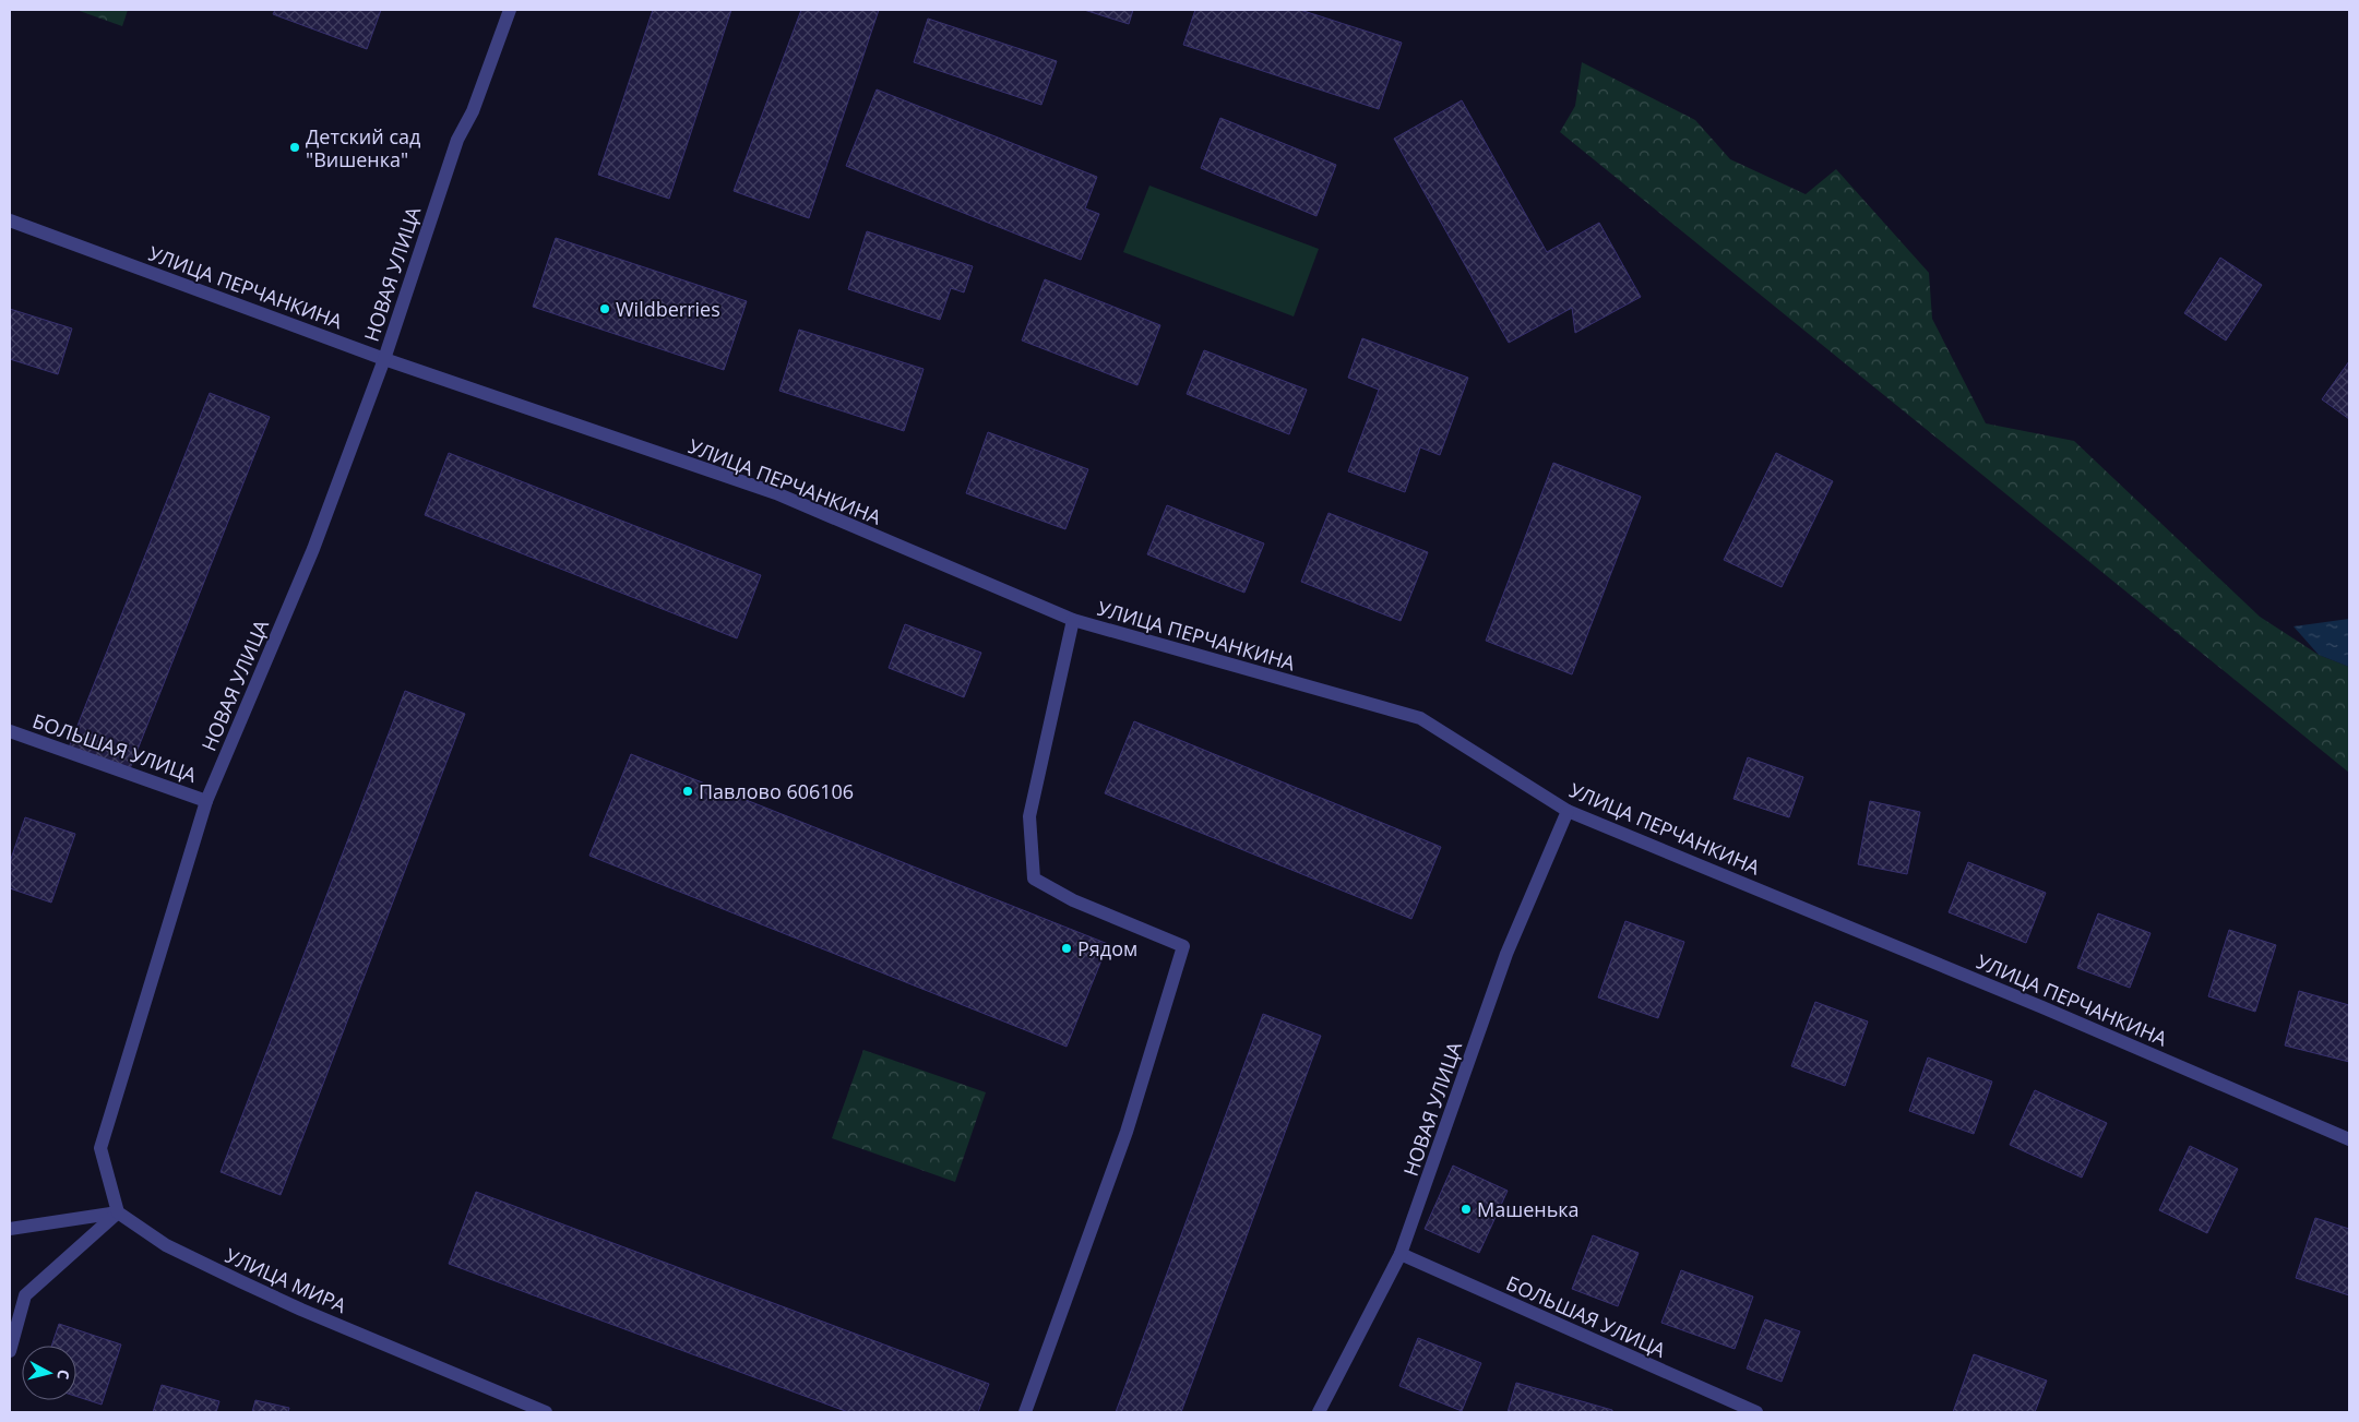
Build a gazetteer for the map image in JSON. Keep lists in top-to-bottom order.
{
  "streets": {
    "street": [
      "НОВАЯ УЛИЦА",
      "УЛИЦА ПЕРЧАНКИНА",
      "БОЛЬШАЯ УЛИЦА",
      "УЛИЦА МИРА"
    ]
  },
  "crossings": [
    ["НОВАЯ УЛИЦА", "УЛИЦА ПЕРЧАНКИНА"],
    ["НОВАЯ УЛИЦА", "БОЛЬШАЯ УЛИЦА"],
    ["НОВАЯ УЛИЦА", "УЛИЦА МИРА"]
  ],
  "places": [
    "Детский сад \"Вишенка\"",
    "Wildberries",
    "Павлово 606106",
    "Рядом",
    "Машенька"
  ],
  "north": "right"
}
